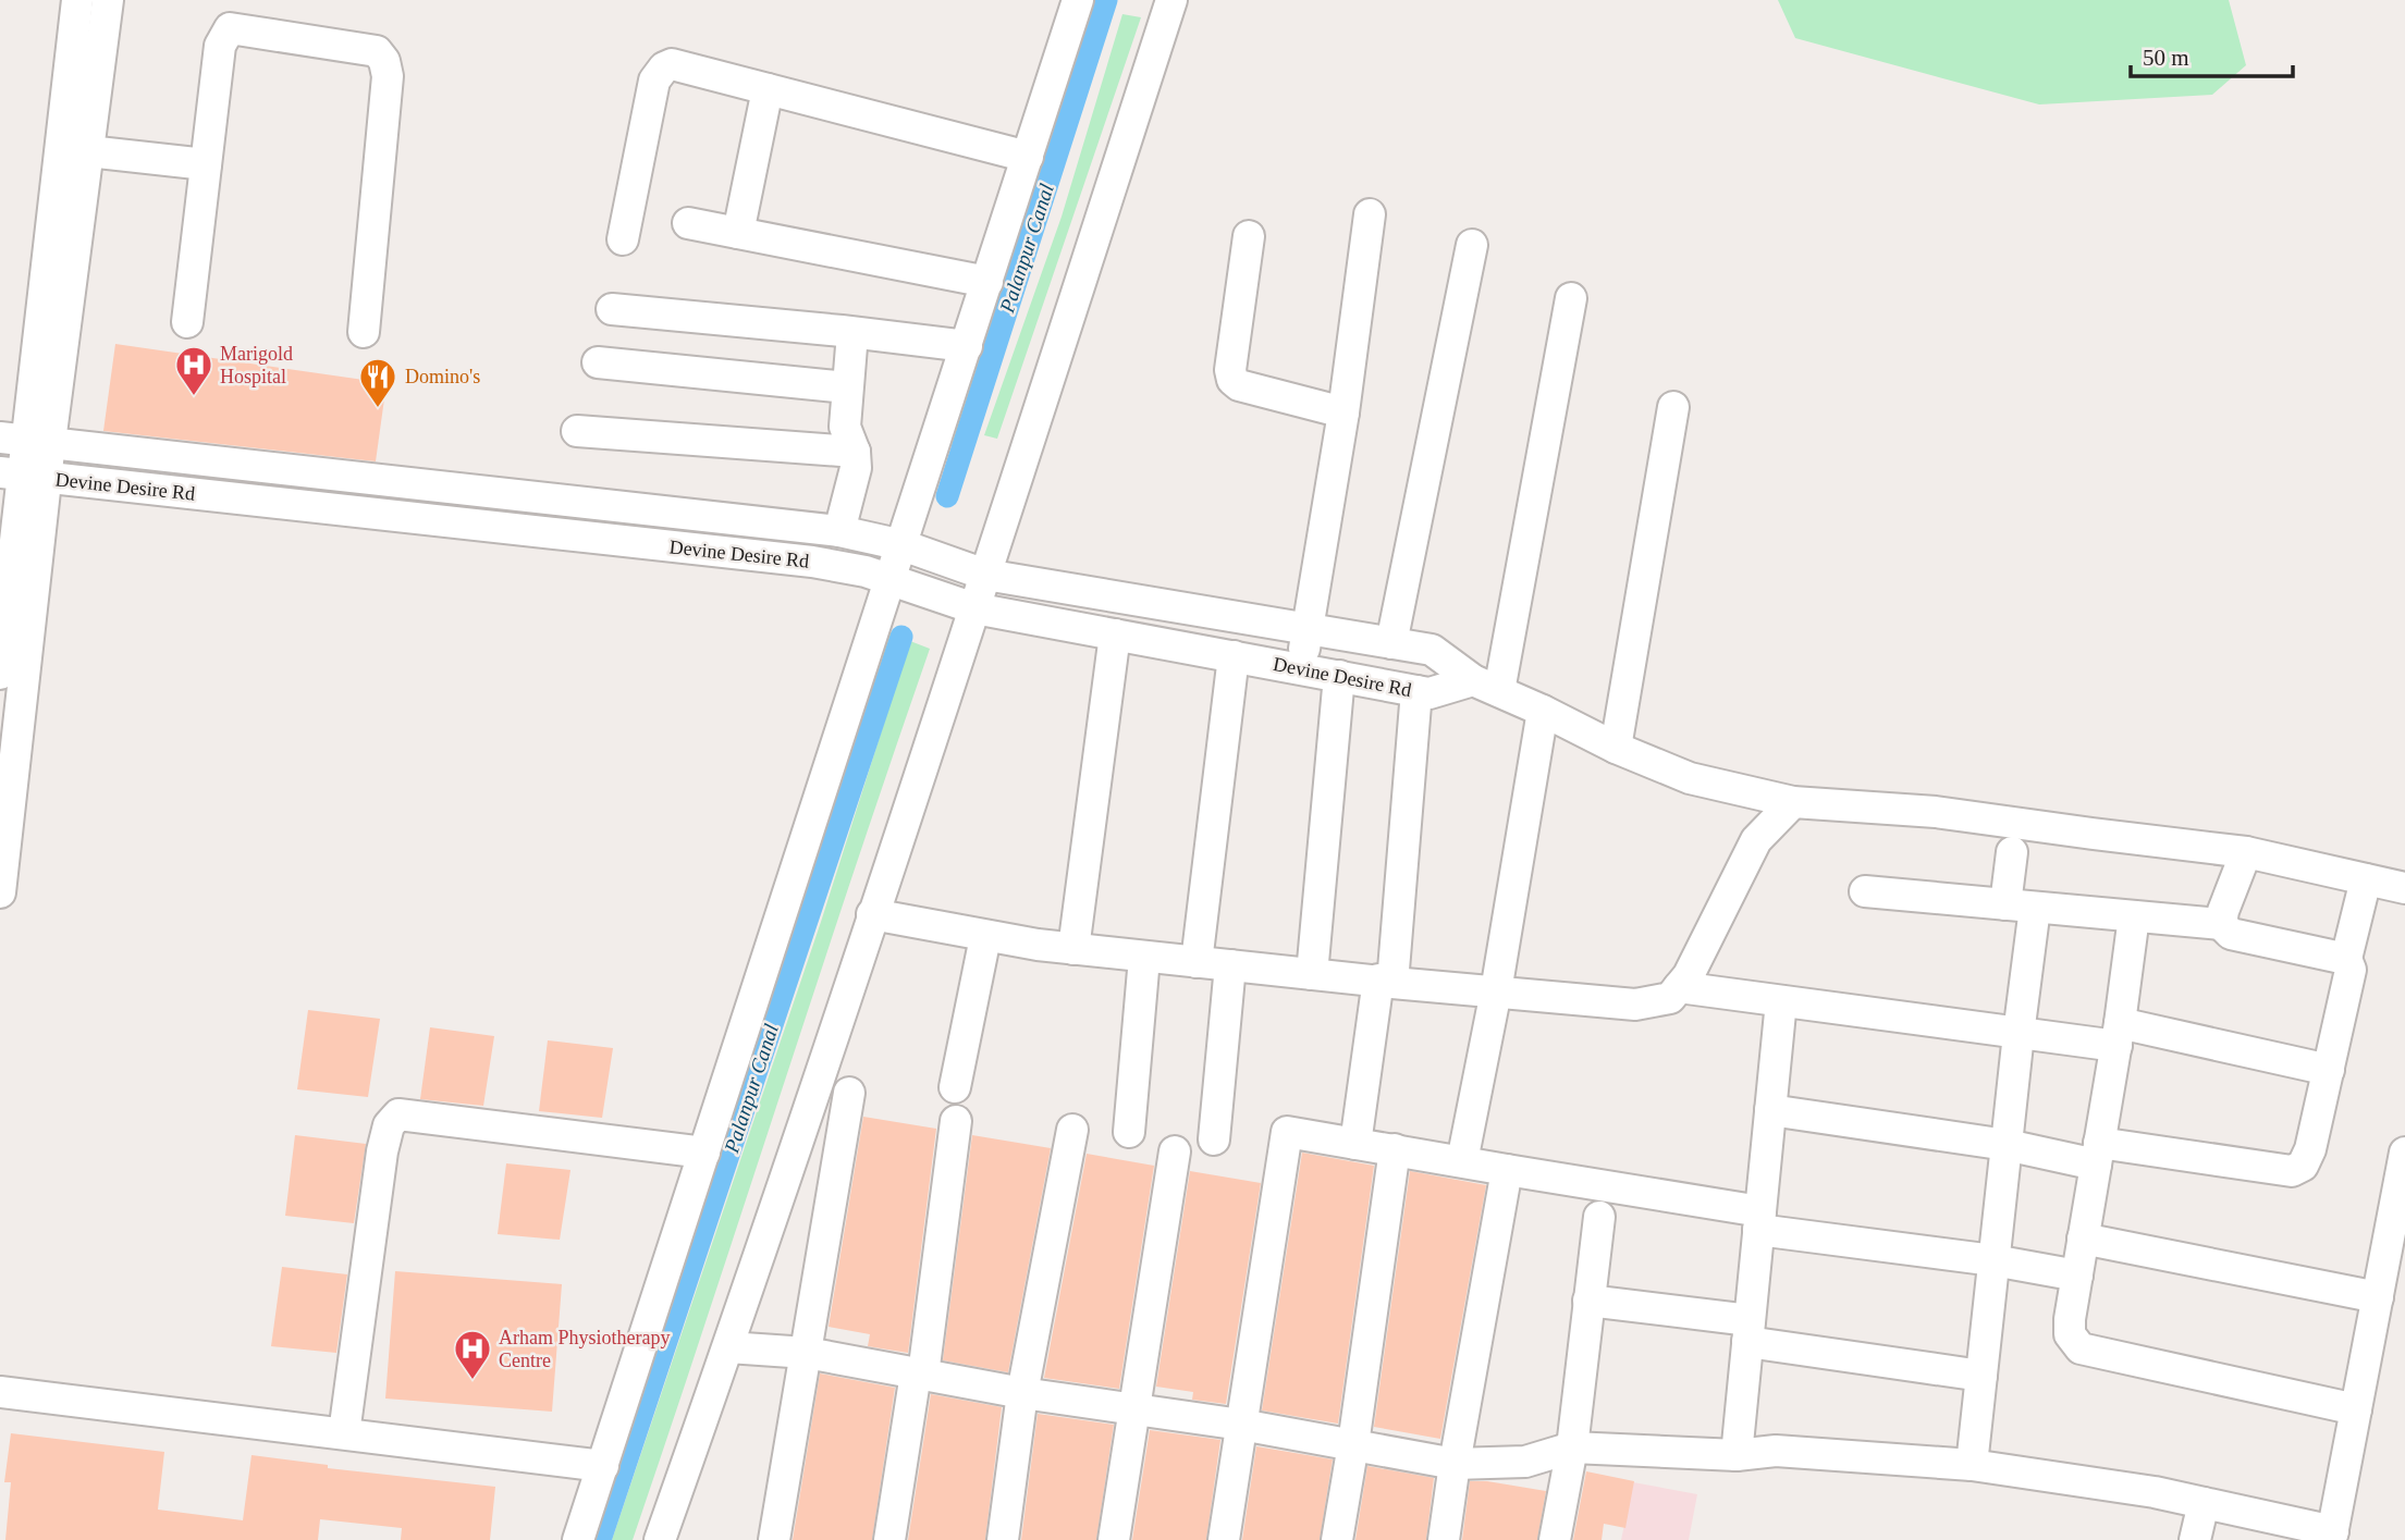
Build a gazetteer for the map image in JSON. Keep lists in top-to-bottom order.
{
  "streets": {
    "street": ["Devine Desire Rd"]
  },
  "water": ["Palanpur Canal"],
  "places": {
    "hospital": ["Marigold Hospital", "Arham Physiotherapy Centre"],
    "restaurant": ["Domino's"]
  },
  "scale_bar": "50 m"
}
